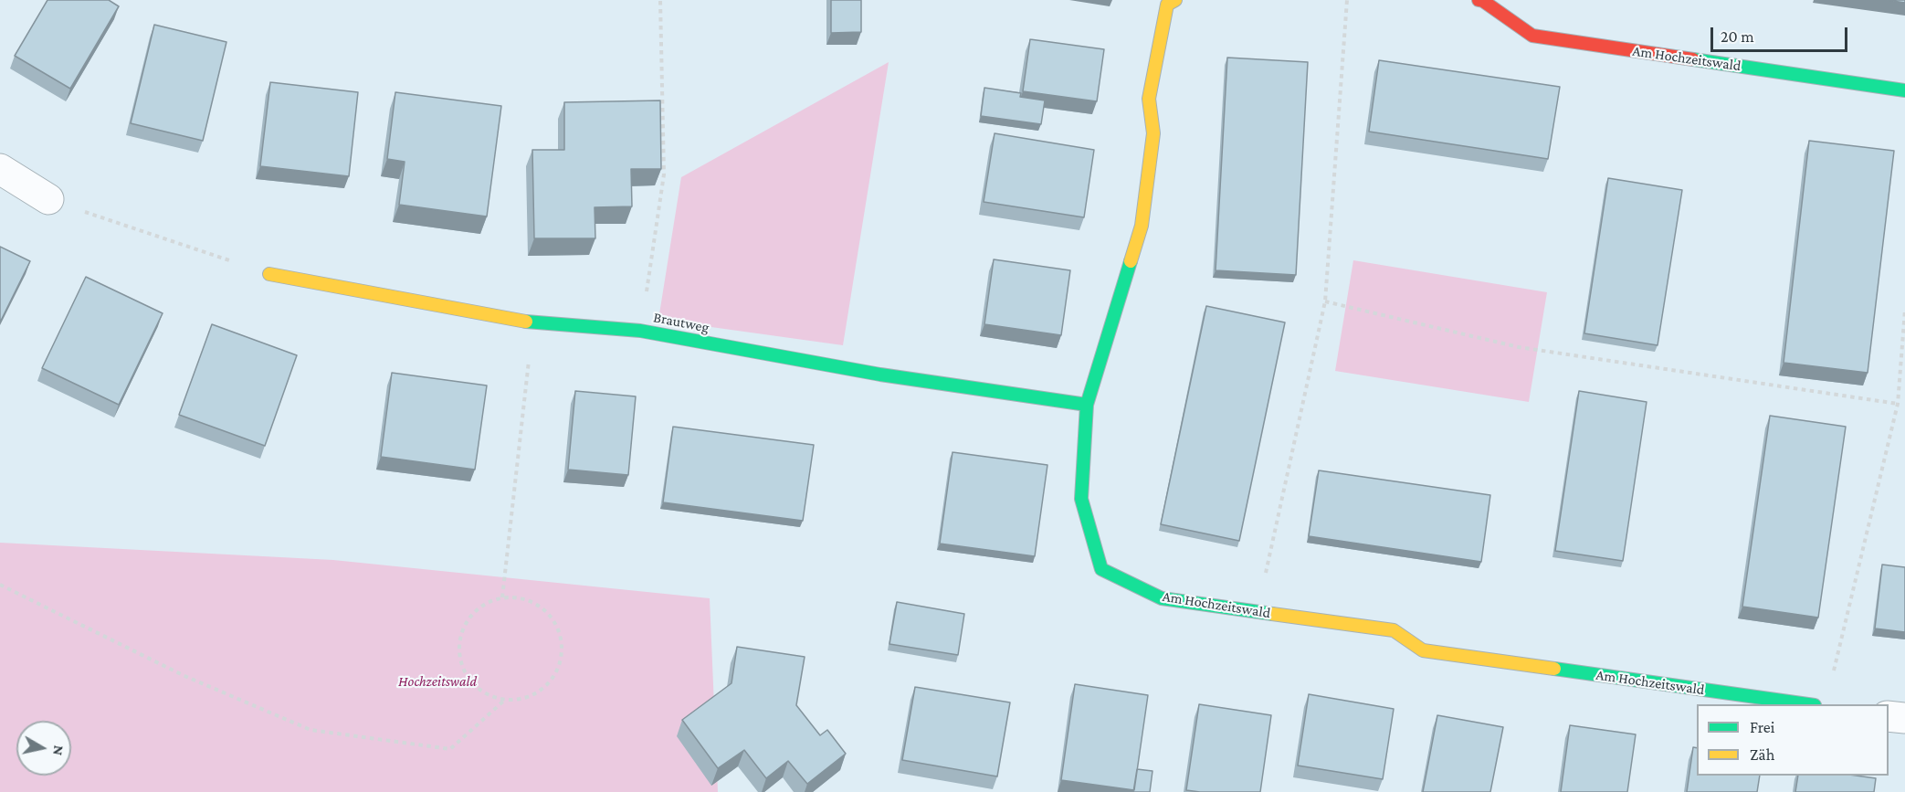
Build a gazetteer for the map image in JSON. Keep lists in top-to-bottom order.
{
  "streets": {
    "street": ["Am Hochzeitswald", "Brautweg"]
  },
  "crossings": [
    ["Am Hochzeitswald", "Brautweg"]
  ],
  "parks": ["Hochzeitswald"],
  "legend": ["Frei", "Zäh"],
  "scale_bar": "20 m",
  "north": "right"
}
